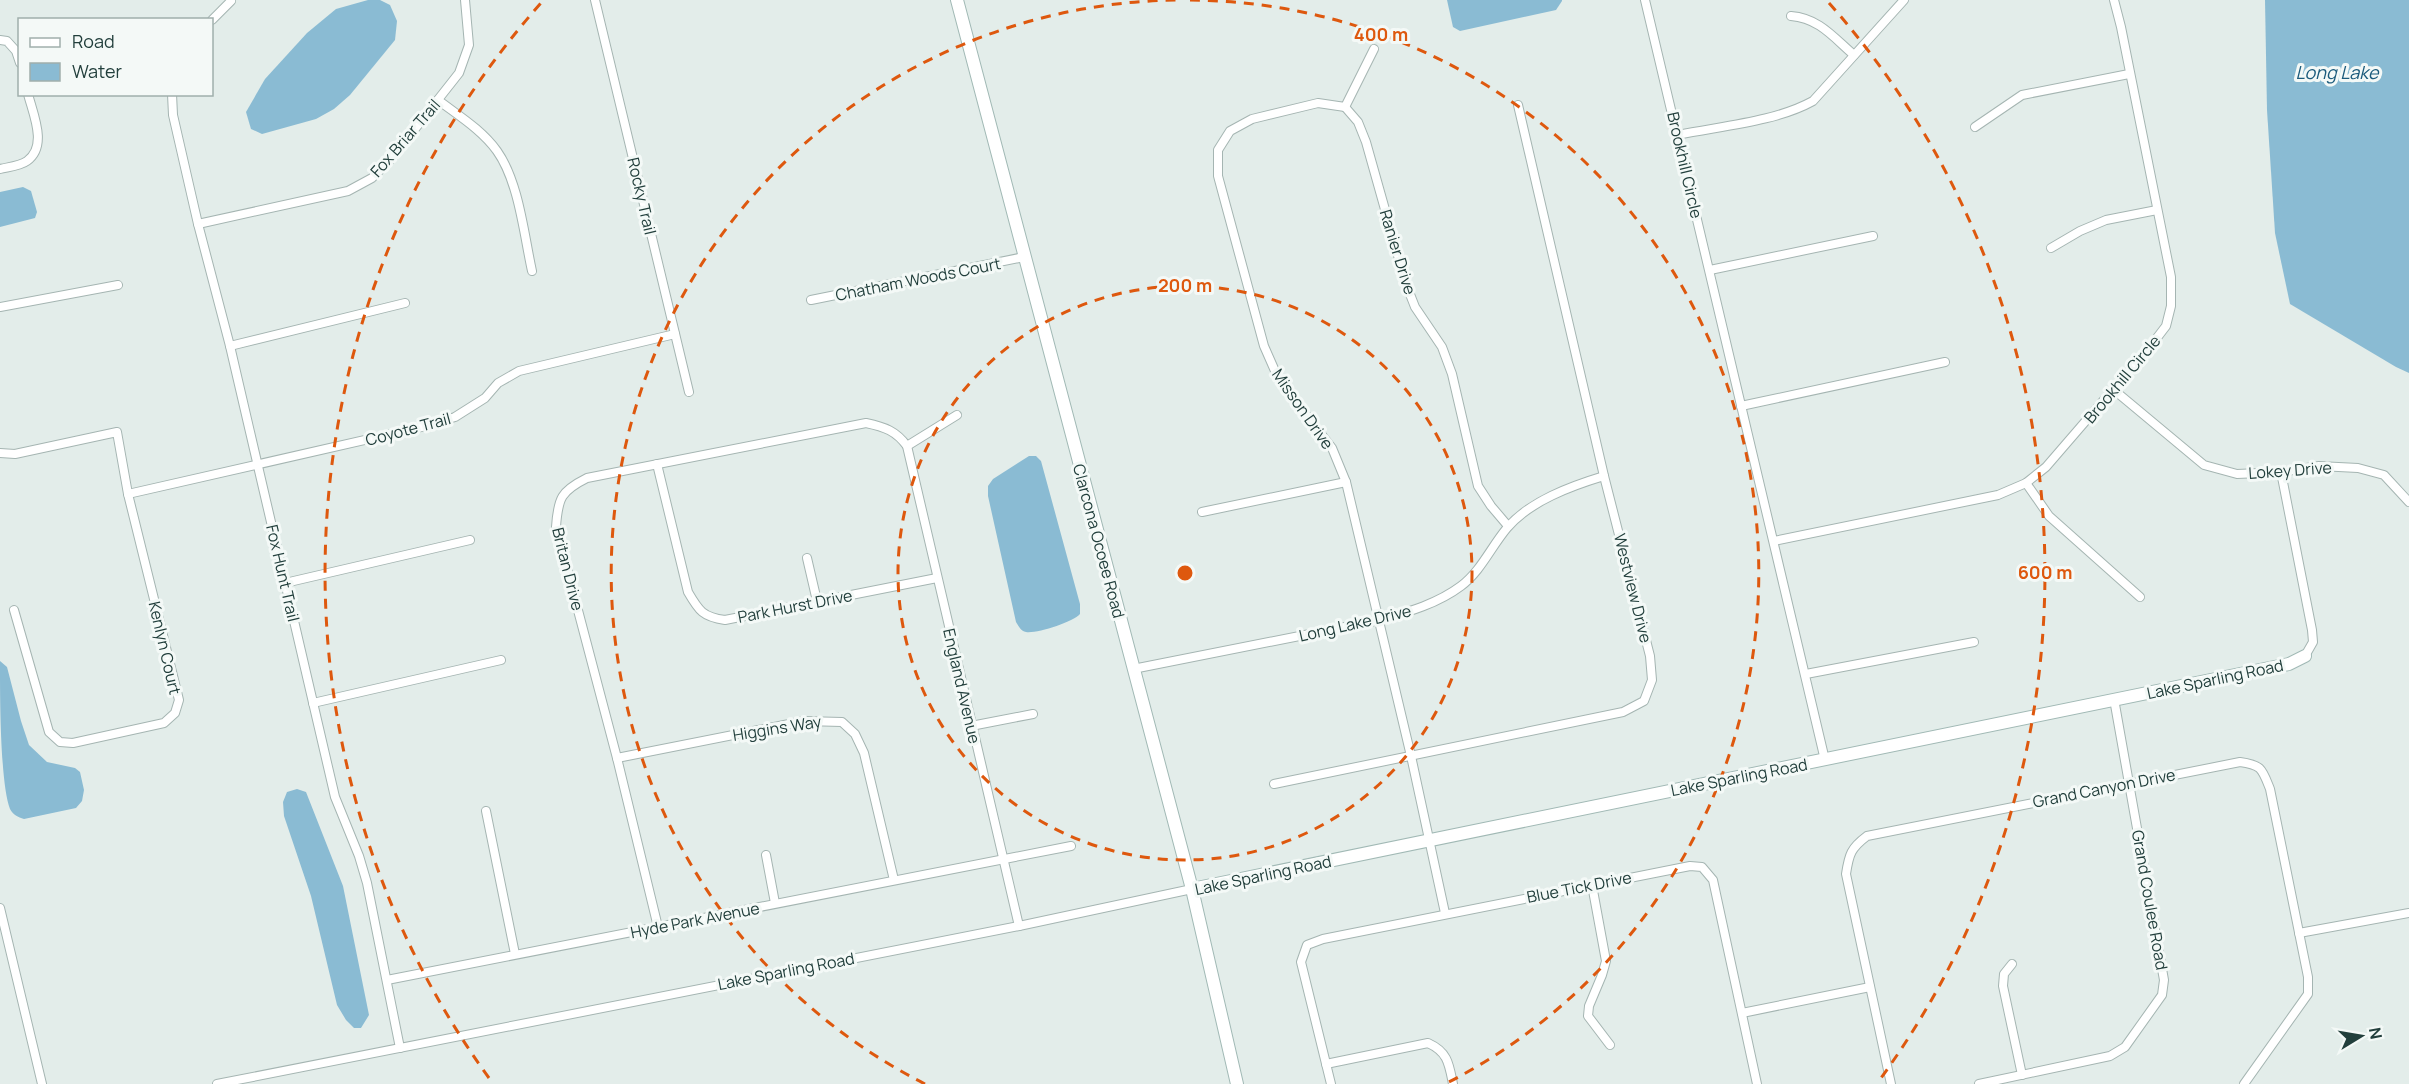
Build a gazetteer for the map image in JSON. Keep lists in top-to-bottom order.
{
  "streets": {
    "street": [
      "Fox Briar Trail",
      "Brookhill Circle",
      "Rocky Trail",
      "Ranier Drive",
      "Chatham Woods Court",
      "Misson Drive",
      "Coyote Trail",
      "Lokey Drive",
      "Clarcona Ocoee Road",
      "Britan Drive",
      "Fox Hunt Trail",
      "Westview Drive",
      "Park Hurst Drive",
      "Long Lake Drive",
      "Kenlyn Court",
      "Lake Sparling Road",
      "England Avenue",
      "Higgins Way",
      "Grand Canyon Drive",
      "Blue Tick Drive",
      "Grand Coulee Road",
      "Hyde Park Avenue"
    ]
  },
  "crossings": [
    ["Fox Briar Trail", "Fox Hunt Trail"],
    ["Brookhill Circle", "Lokey Drive"],
    ["Brookhill Circle", "Lake Sparling Road"],
    ["Rocky Trail", "Coyote Trail"],
    ["Ranier Drive", "Misson Drive"],
    ["Ranier Drive", "Long Lake Drive"],
    ["Chatham Woods Court", "Clarcona Ocoee Road"],
    ["Misson Drive", "Westview Drive"],
    ["Misson Drive", "Long Lake Drive"],
    ["Misson Drive", "Lake Sparling Road"],
    ["Misson Drive", "Blue Tick Drive"],
    ["Coyote Trail", "Fox Hunt Trail"],
    ["Coyote Trail", "Kenlyn Court"],
    ["Clarcona Ocoee Road", "Long Lake Drive"],
    ["Clarcona Ocoee Road", "Lake Sparling Road"],
    ["Britan Drive", "Park Hurst Drive"],
    ["Britan Drive", "England Avenue"],
    ["Britan Drive", "Higgins Way"],
    ["Britan Drive", "Hyde Park Avenue"],
    ["Fox Hunt Trail", "Lake Sparling Road"],
    ["Fox Hunt Trail", "Hyde Park Avenue"],
    ["Westview Drive", "Long Lake Drive"],
    ["Park Hurst Drive", "England Avenue"],
    ["Lake Sparling Road", "England Avenue"],
    ["Lake Sparling Road", "Grand Coulee Road"],
    ["England Avenue", "Hyde Park Avenue"],
    ["Higgins Way", "Hyde Park Avenue"],
    ["Grand Canyon Drive", "Grand Coulee Road"]
  ],
  "water": ["Long Lake"],
  "legend": ["Road", "Water"],
  "north": "right",
  "rings": ["400 m", "200 m", "600 m"]
}
